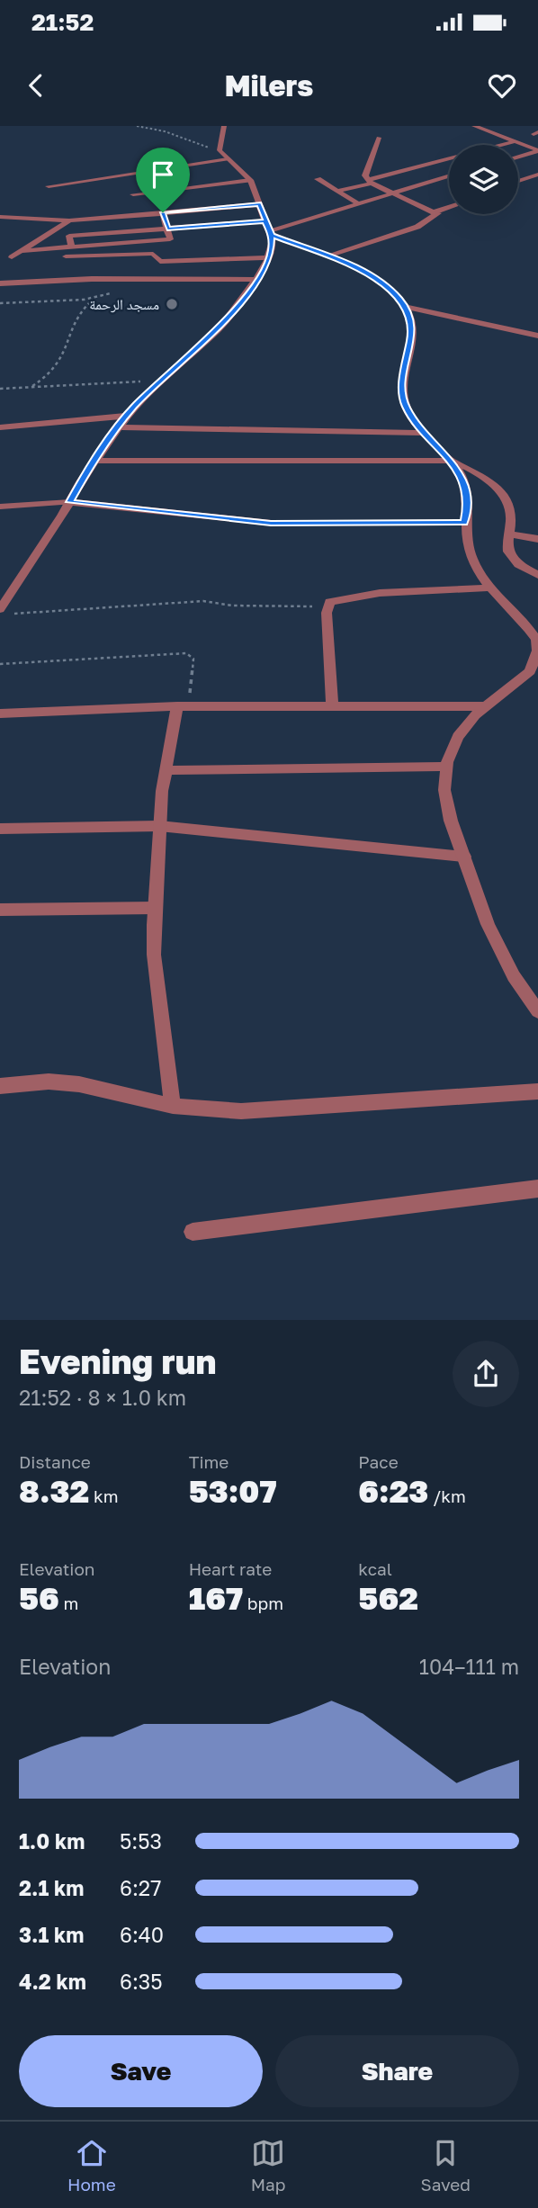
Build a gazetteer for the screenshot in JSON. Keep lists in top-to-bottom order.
{
  "places": ["مسجد الرحمة"],
  "page": {
    "status": "21:52",
    "header": "Milers",
    "heading": ["Evening run", "21:52 · 8 × 1.0 km"],
    "stats": [
      ["Distance", "8.32 km"],
      ["Time", "53:07"],
      ["Pace", "6:23 /km"],
      ["Elevation", "56 m"],
      ["Heart rate", "167 bpm"],
      ["kcal", "562"]
    ],
    "chart": ["Elevation", "104–111 m"],
    "list": [
      {
        "name": "1.0 km",
        "note": "5:53"
      },
      {
        "name": "2.1 km",
        "note": "6:27"
      },
      {
        "name": "3.1 km",
        "note": "6:40"
      },
      {
        "name": "4.2 km",
        "note": "6:35"
      }
    ],
    "buttons": ["Save", "Share"],
    "tabs": ["Home", "Map", "Saved"]
  }
}
